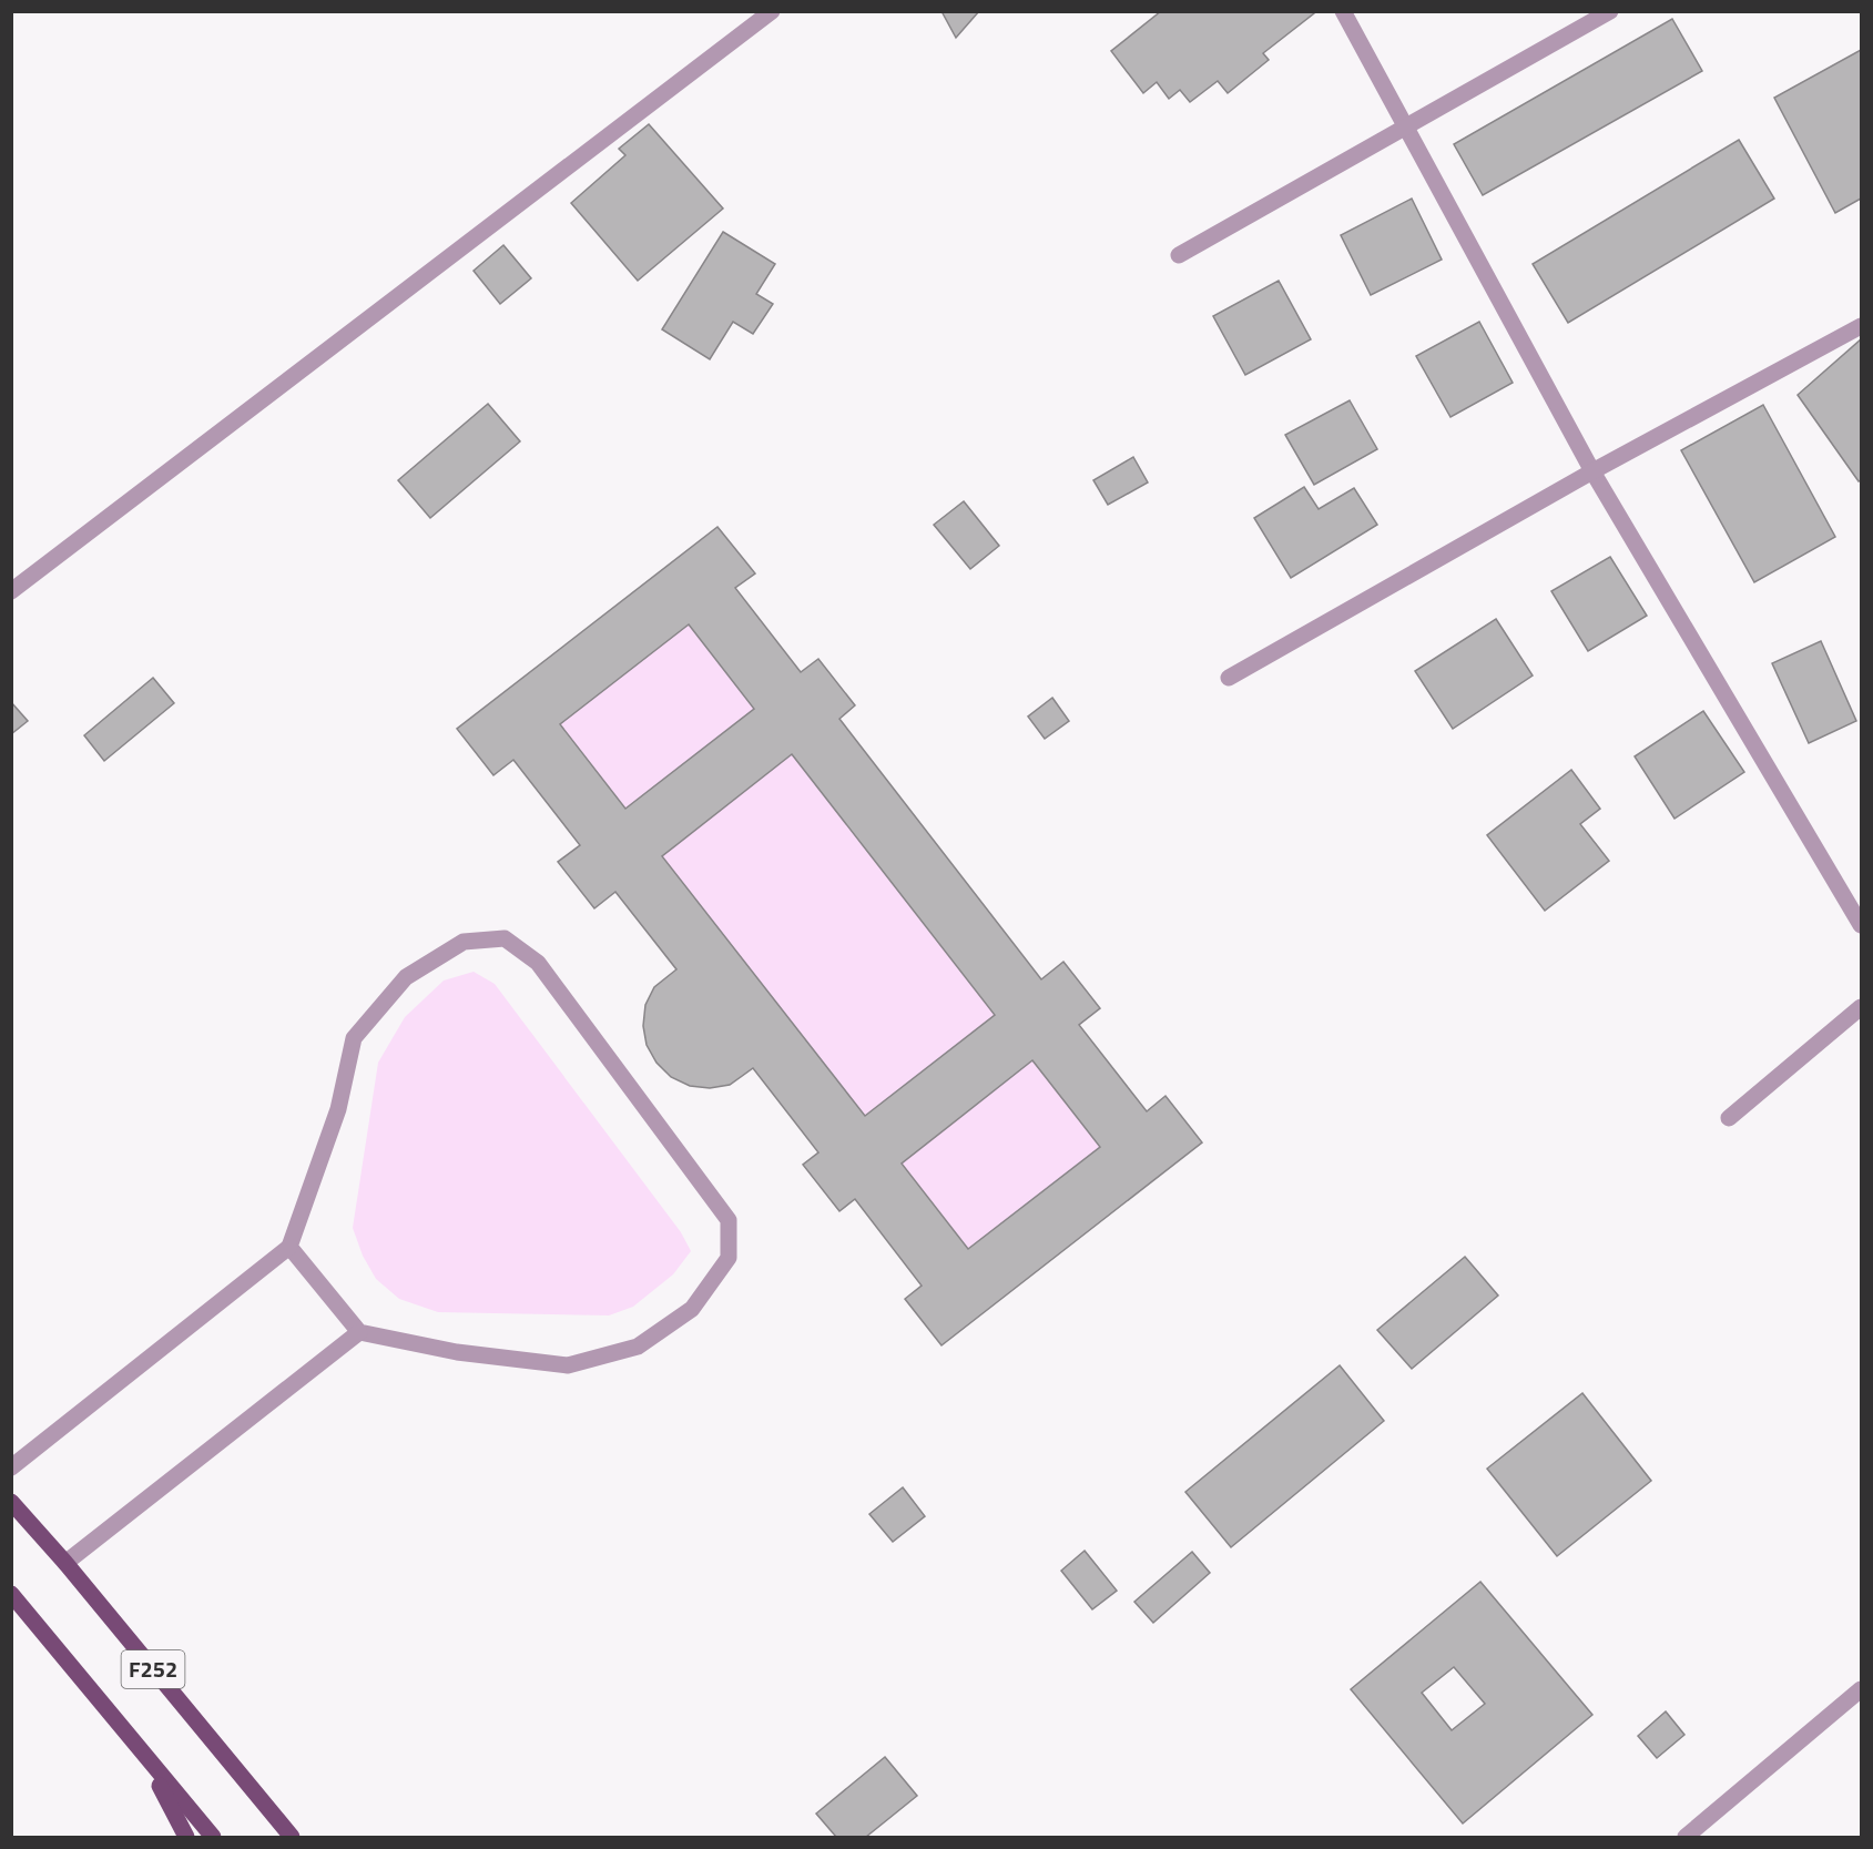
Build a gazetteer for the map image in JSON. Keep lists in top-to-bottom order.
{
  "streets": {
    "main road": ["F252"]
  }
}
